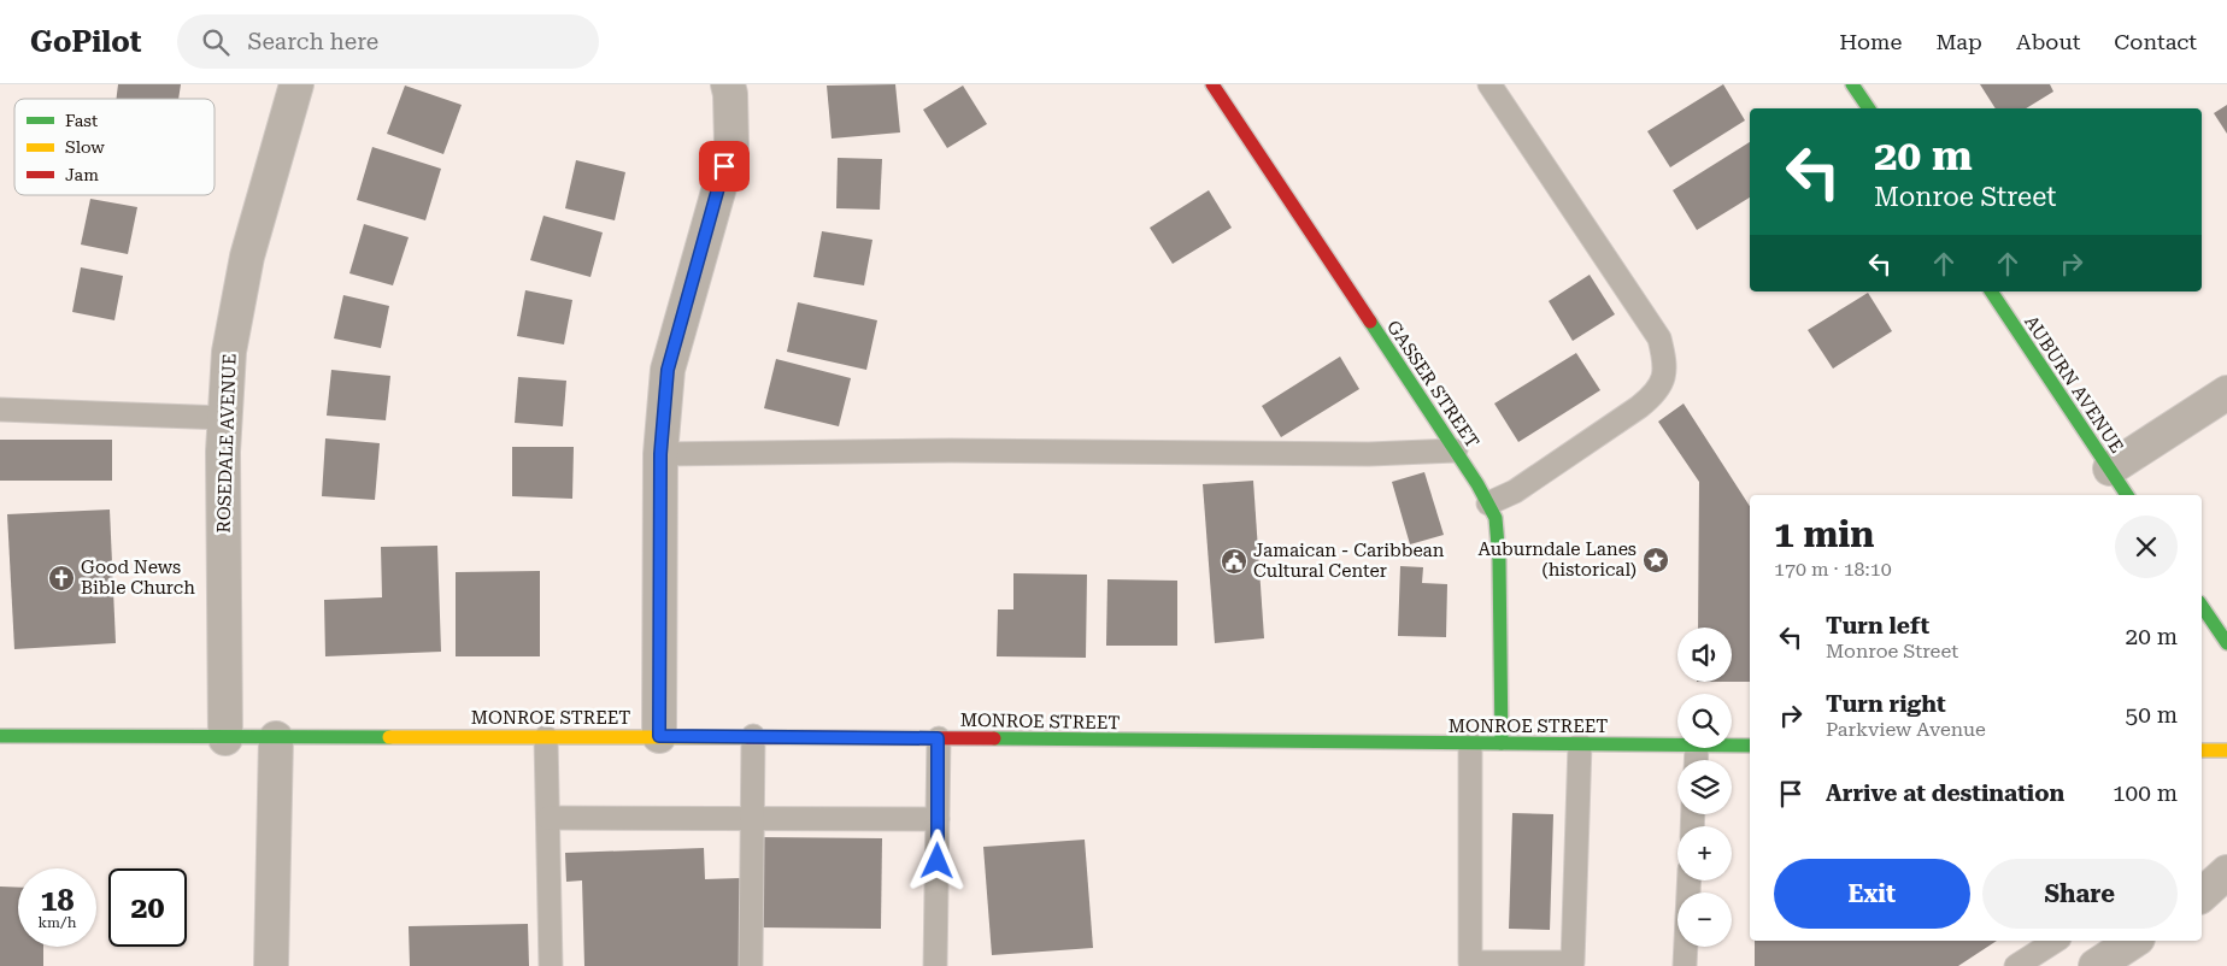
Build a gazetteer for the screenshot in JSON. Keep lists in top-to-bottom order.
{
  "streets": {
    "main road": ["GASSER STREET", "AUBURN AVENUE", "MONROE STREET"],
    "street": ["ROSEDALE AVENUE"]
  },
  "crossings": [
    ["GASSER STREET", "MONROE STREET"],
    ["ROSEDALE AVENUE", "MONROE STREET"]
  ],
  "places": {
    "place": ["Auburndale Lanes (historical)"],
    "public building": ["Jamaican - Caribbean Cultural Center"],
    "church": ["Good News Bible Church"]
  },
  "legend": ["Fast", "Slow", "Jam"],
  "page": {
    "header": "GoPilot",
    "search": "Search here",
    "nav": [
      "Home",
      "Map",
      "About",
      "Contact"
    ],
    "turn": ["20 m", "Monroe Street"],
    "heading": ["1 min", "170 m · 18:10"],
    "list": [
      {
        "name": "Turn left",
        "note": "Monroe Street",
        "value": "20 m"
      },
      {
        "name": "Turn right",
        "note": "Parkview Avenue",
        "value": "50 m"
      },
      {
        "name": "Arrive at destination",
        "value": "100 m"
      }
    ],
    "map_buttons": ["+", "−"],
    "buttons": ["Exit", "Share"],
    "speed": "18 km/h",
    "limit": "20"
  }
}
